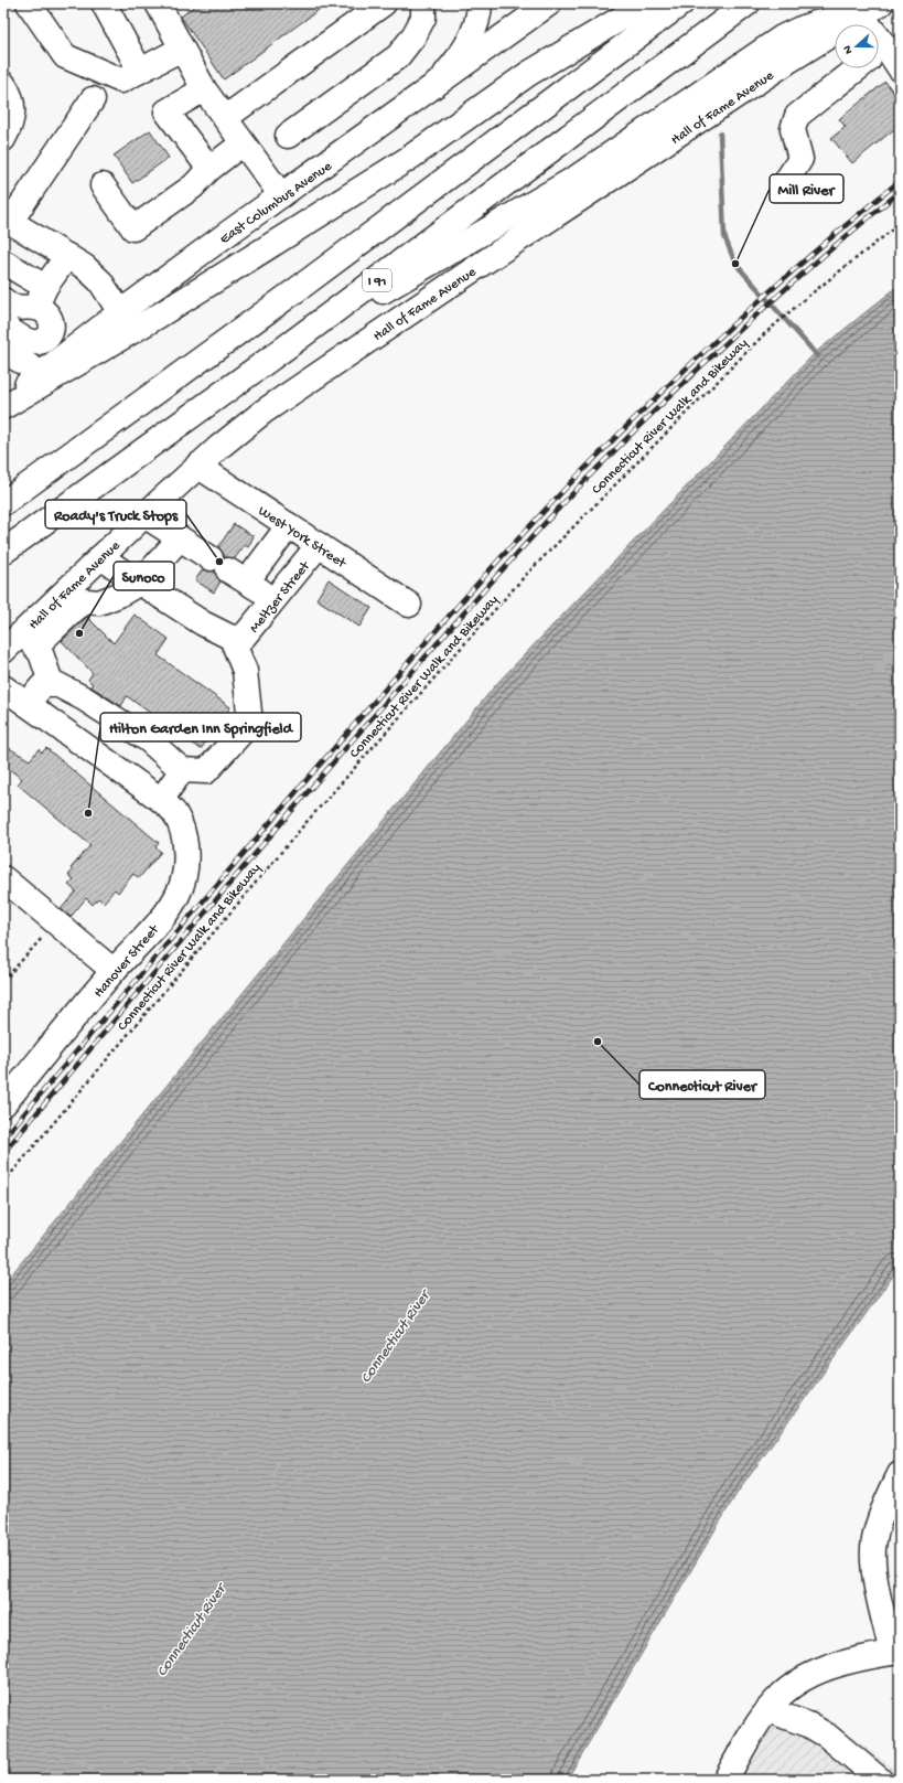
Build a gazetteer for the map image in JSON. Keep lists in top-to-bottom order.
{
  "streets": {
    "main road": [
      "Hall of Fame Avenue",
      "East Columbus Avenue",
      "I 91",
      "West York Street",
      "Meltzer Street",
      "Hanover Street"
    ],
    "path": ["Connecticut River Walk and Bikeway"]
  },
  "crossings": [
    ["Hall of Fame Avenue", "West York Street"],
    ["West York Street", "Meltzer Street"]
  ],
  "water": ["Connecticut River"],
  "places": [
    "Mill River",
    "Roady's Truck Stops",
    "Sunoco",
    "Hilton Garden Inn Springfield",
    "Connecticut River"
  ],
  "north": "left"
}
